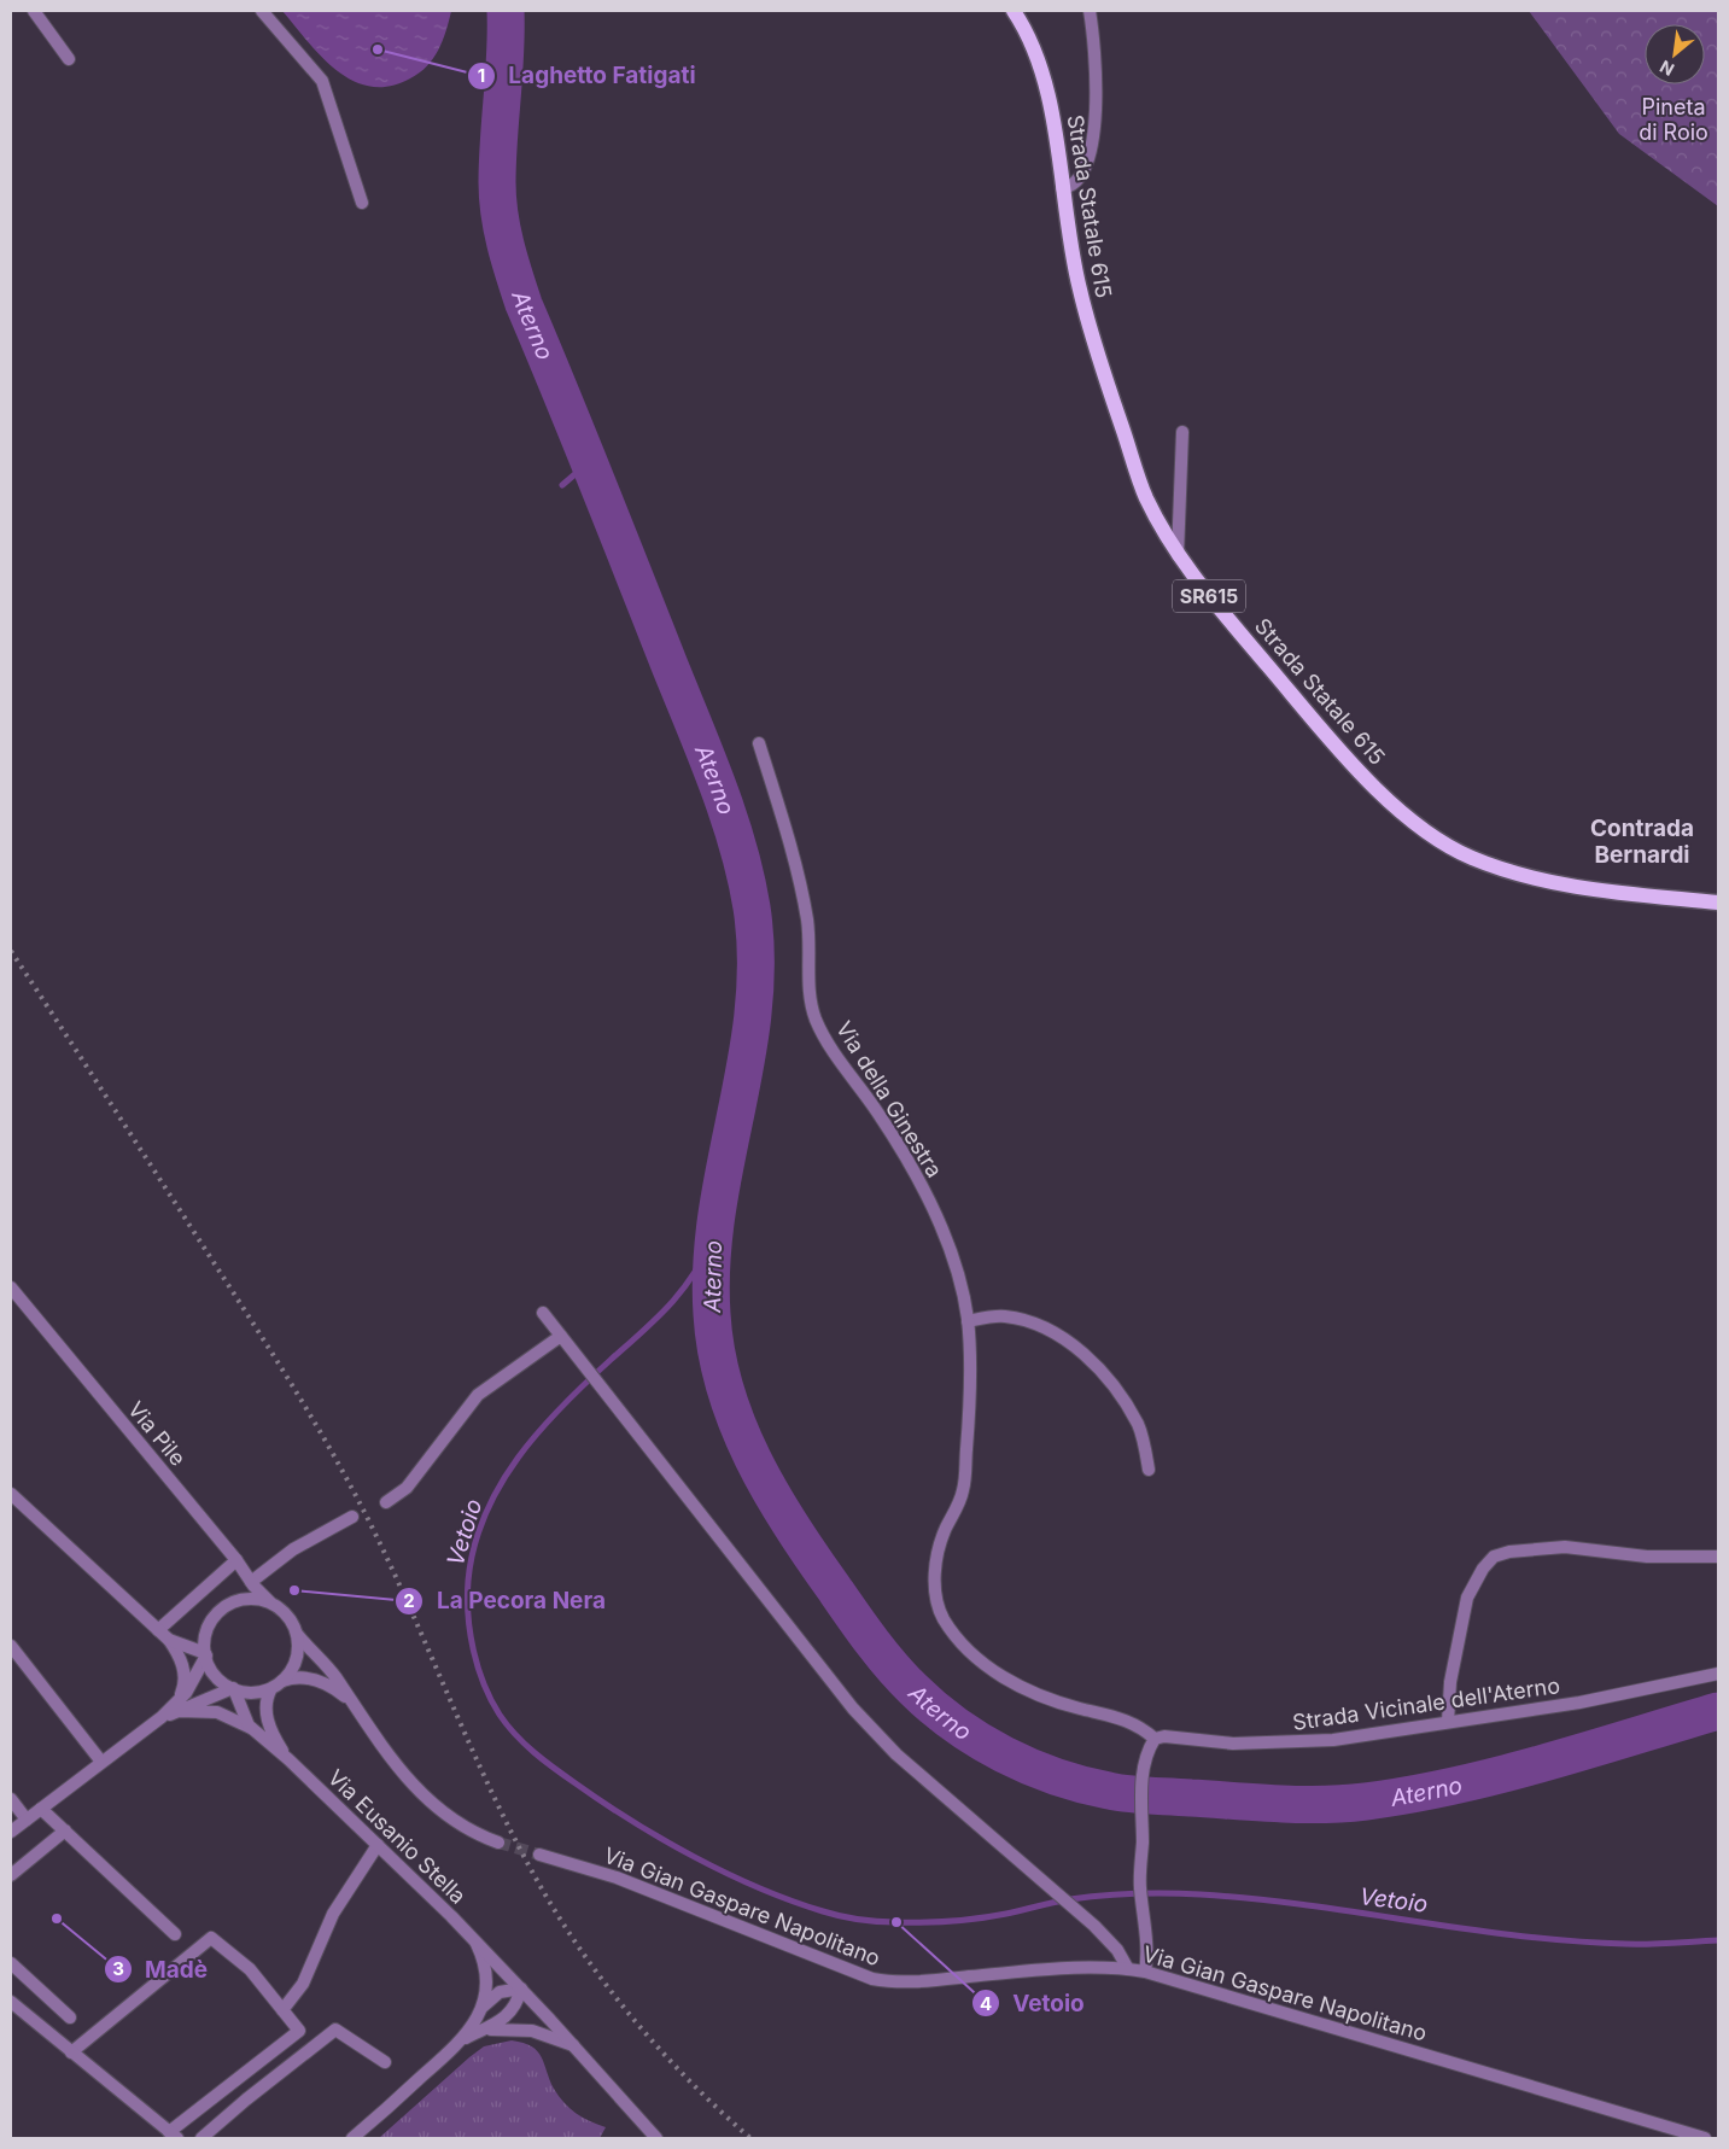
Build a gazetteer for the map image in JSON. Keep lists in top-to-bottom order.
{
  "streets": {
    "main road": ["Strada Statale 615", "SR615"],
    "street": [
      "Via della Ginestra",
      "Via Pile",
      "Strada Vicinale dell'Aterno",
      "Via Eusanio Stella",
      "Via Gian Gaspare Napolitano"
    ]
  },
  "crossings": [
    ["Via della Ginestra", "Strada Vicinale dell'Aterno"],
    ["Via Pile", "Via Eusanio Stella"]
  ],
  "districts": ["Contrada Bernardi"],
  "water": ["Aterno", "Vetoio"],
  "parks": ["Pineta di Roio"],
  "places": [
    "Laghetto Fatigati",
    "La Pecora Nera",
    "Madè",
    "Vetoio"
  ],
  "north": "bottom left"
}
